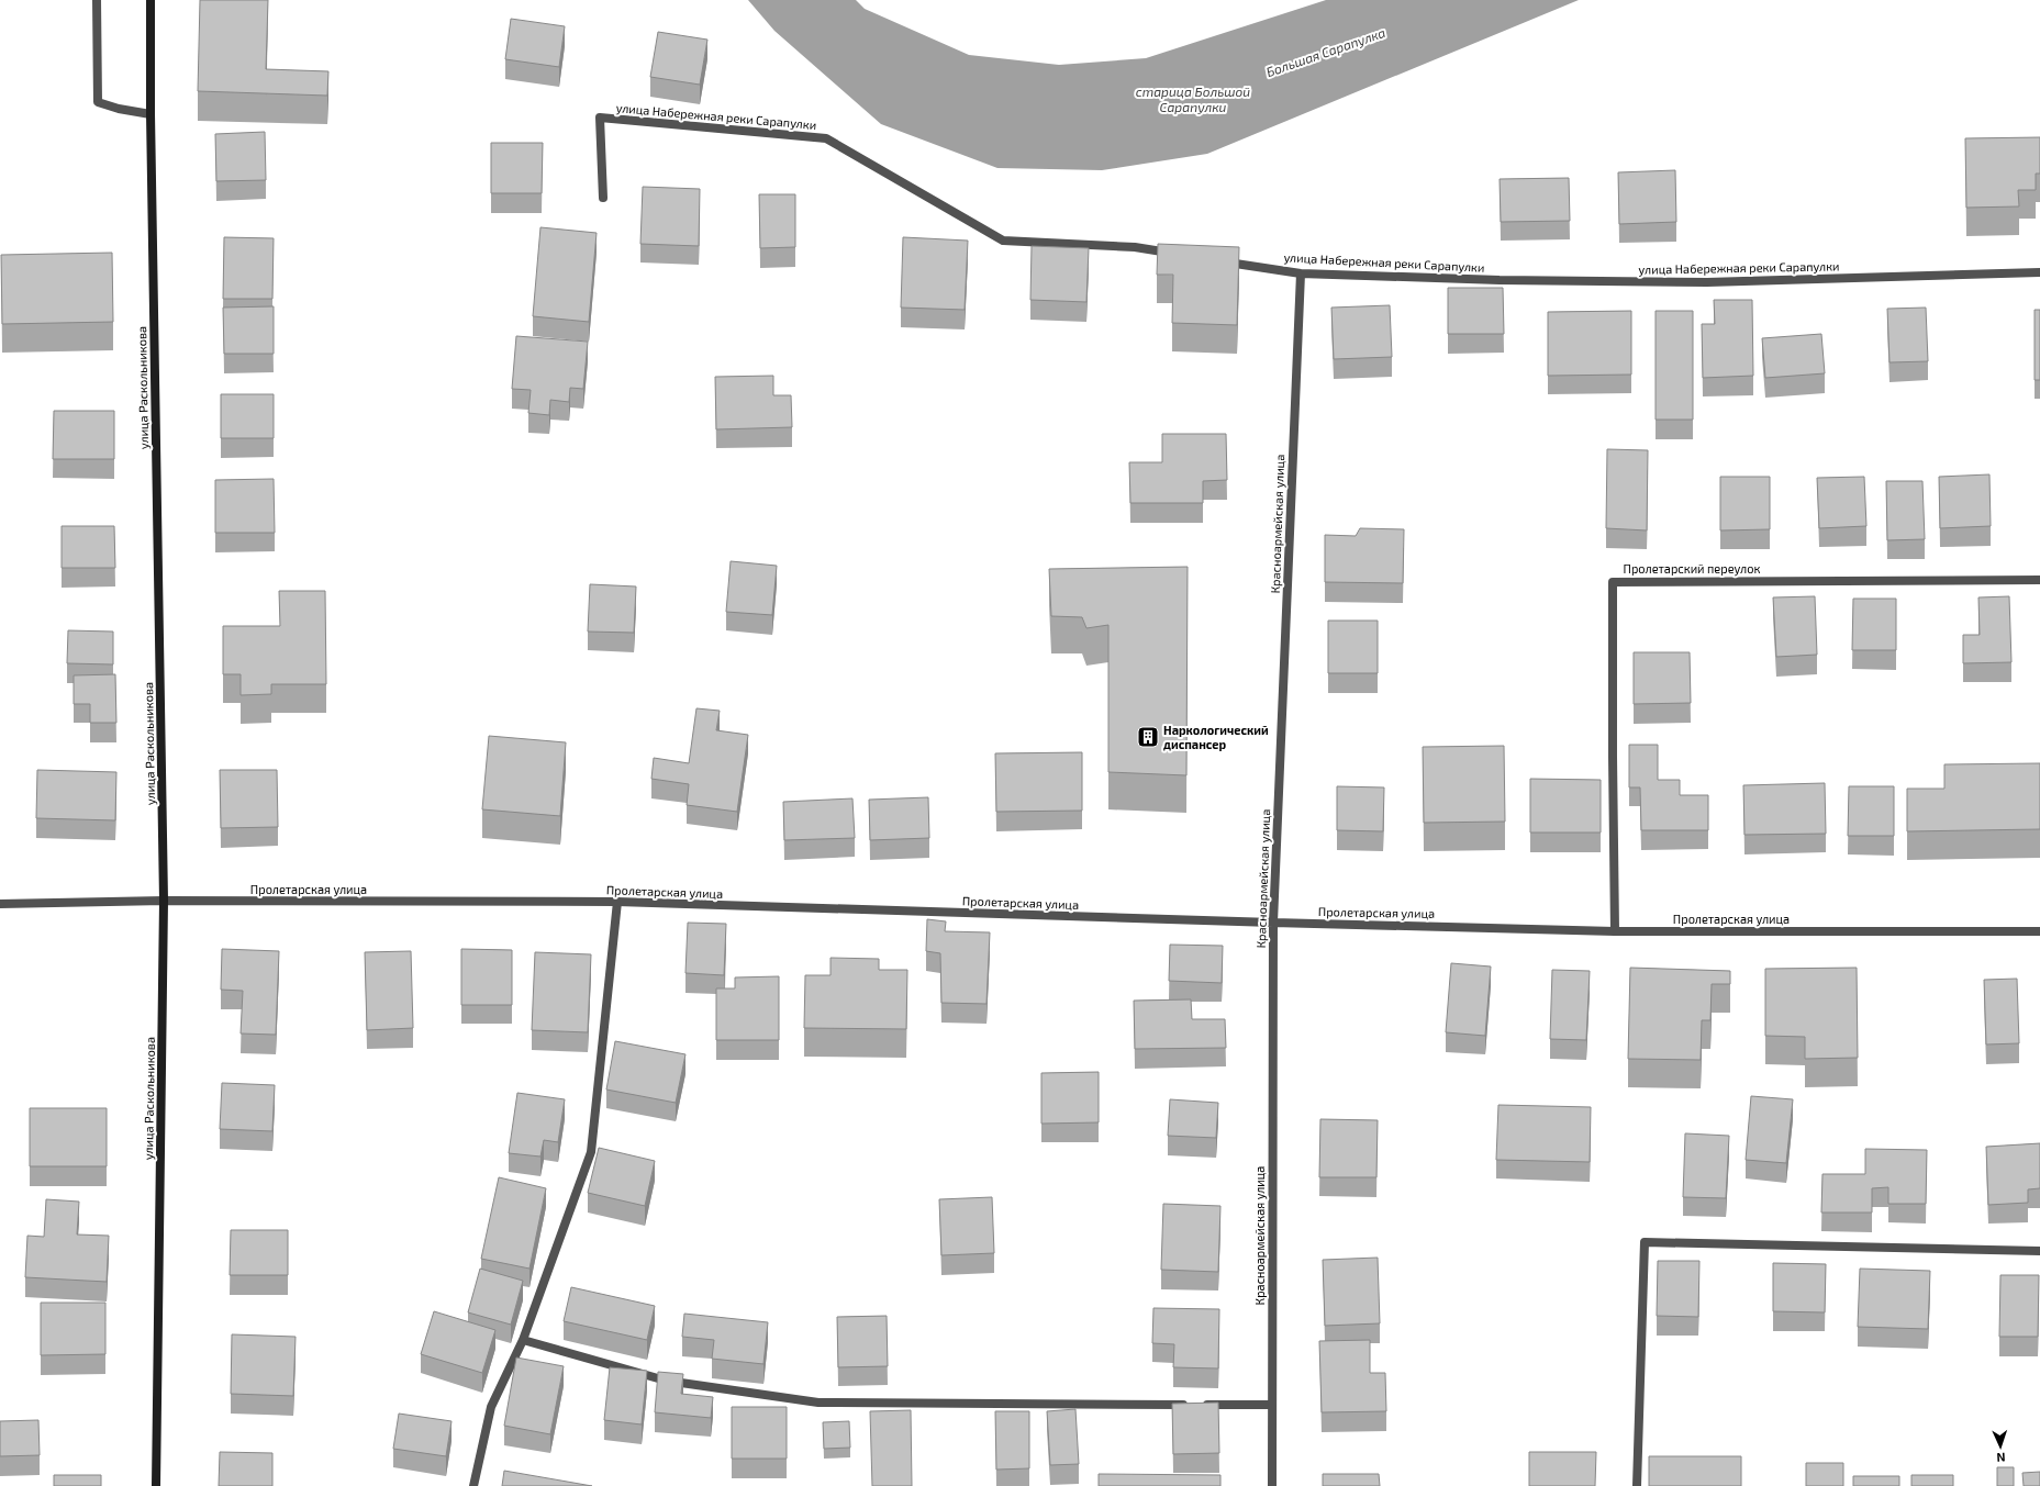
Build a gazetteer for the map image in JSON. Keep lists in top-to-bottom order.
{
  "streets": {
    "main road": ["улица Раскольникова"],
    "street": [
      "улица Набережная реки Сарапулки",
      "Красноармейская улица",
      "Пролетарский переулок",
      "Пролетарская улица"
    ]
  },
  "crossings": [
    ["улица Набережная реки Сарапулки", "Красноармейская улица"],
    ["улица Раскольникова", "Пролетарская улица"],
    ["Красноармейская улица", "Пролетарская улица"],
    ["Пролетарский переулок", "Пролетарская улица"]
  ],
  "water": ["Большая Сарапулка", "старица Большой Сарапулки"],
  "places": {
    "building": ["Наркологический диспансер"]
  },
  "north": "bottom"
}
